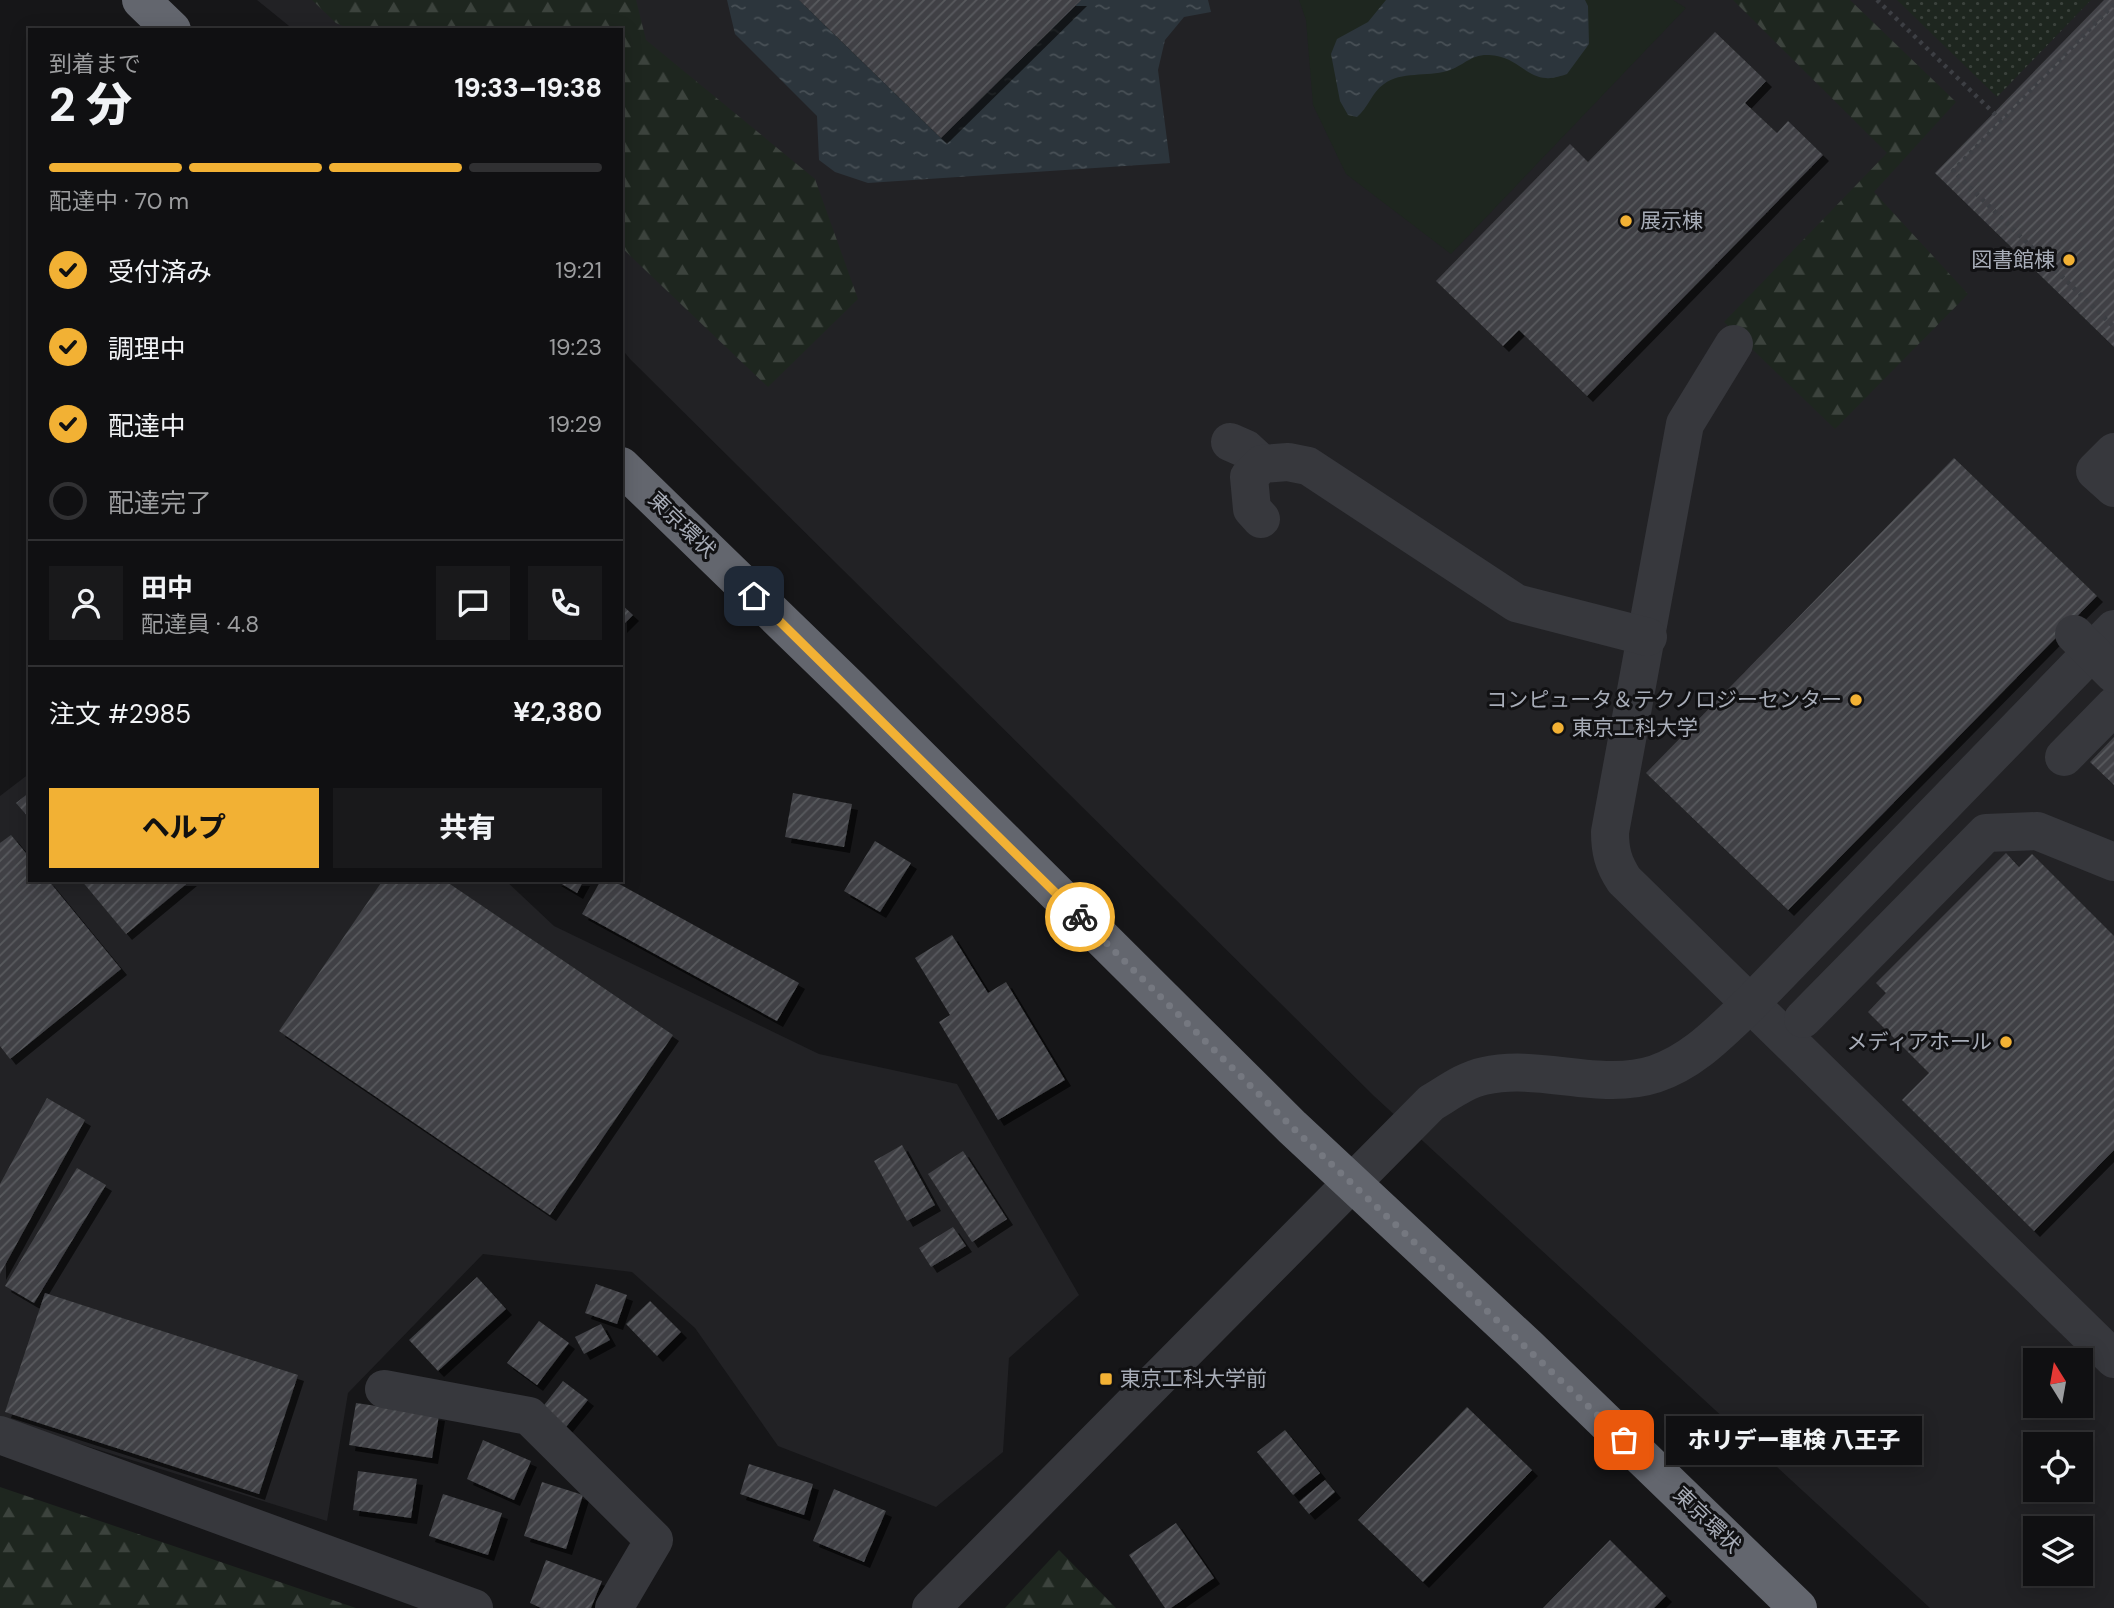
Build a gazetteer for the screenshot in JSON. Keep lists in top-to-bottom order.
{
  "streets": {
    "highway": ["東京環状"]
  },
  "places": {
    "other": [
      "展示棟",
      "図書館棟",
      "コンピュータ＆テクノロジーセンター",
      "東京工科大学",
      "メディアホール",
      "ホリデー車検 八王子"
    ],
    "transit": ["東京工科大学前"]
  },
  "north": "top",
  "page": {
    "heading": ["2 分", "到着まで", "19:33–19:38"],
    "panel": [
      "田中",
      "配達員 · 4.8",
      "注文 #2985",
      "¥2,380"
    ],
    "bar": "配達中 · 70 m",
    "list": [
      ["受付済み", "19:21"],
      ["調理中", "19:23"],
      ["配達中", "19:29"],
      "配達完了"
    ],
    "buttons": ["ヘルプ", "共有"],
    "bubble": "ホリデー車検 八王子"
  }
}
